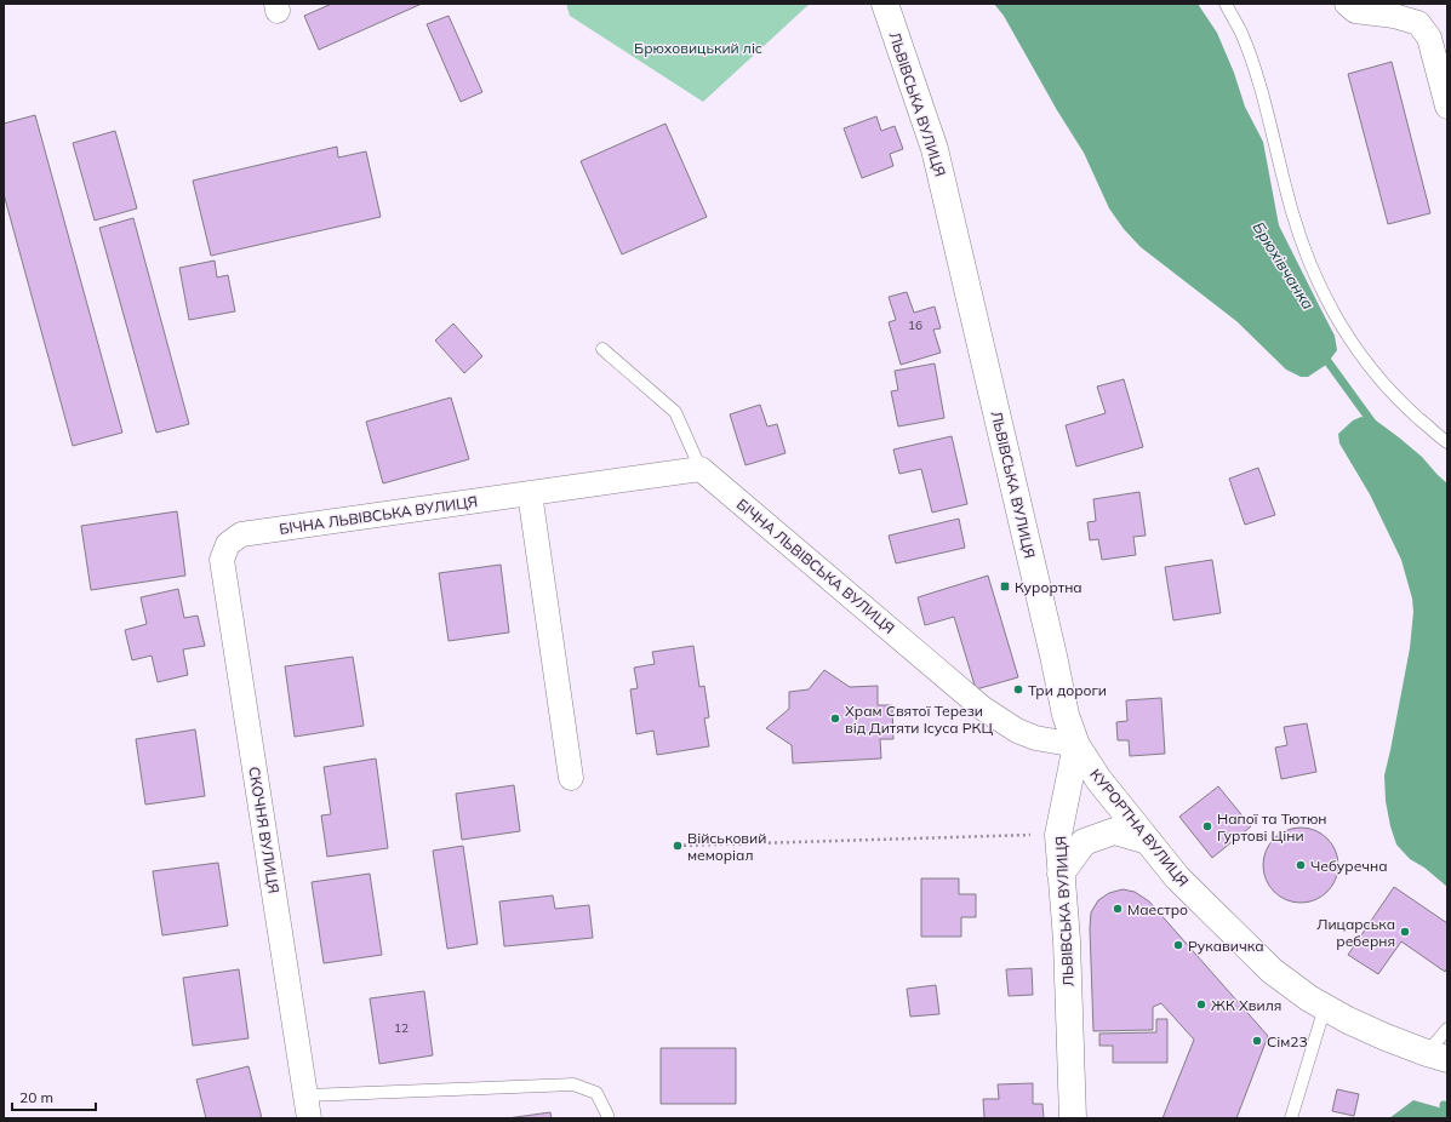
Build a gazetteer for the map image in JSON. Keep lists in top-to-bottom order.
{
  "streets": {
    "main road": ["ЛЬВІВСЬКА ВУЛИЦЯ", "КУРОРТНА ВУЛИЦЯ"],
    "street": ["БІЧНА ЛЬВІВСЬКА ВУЛИЦЯ", "СКОЧНЯ ВУЛИЦЯ"]
  },
  "crossings": [
    ["ЛЬВІВСЬКА ВУЛИЦЯ", "БІЧНА ЛЬВІВСЬКА ВУЛИЦЯ"],
    ["ЛЬВІВСЬКА ВУЛИЦЯ", "КУРОРТНА ВУЛИЦЯ"],
    ["БІЧНА ЛЬВІВСЬКА ВУЛИЦЯ", "КУРОРТНА ВУЛИЦЯ"],
    ["БІЧНА ЛЬВІВСЬКА ВУЛИЦЯ", "СКОЧНЯ ВУЛИЦЯ"]
  ],
  "water": ["Брюхівчанка"],
  "parks": ["Брюховицький ліс"],
  "places": {
    "transit": ["Курортна"],
    "other": [
      "Три дороги",
      "Храм Святої Терези від Дитяти Ісуса РКЦ",
      "Напої та Тютюн Гуртові Ціни",
      "Військовий меморіал",
      "Чебуречна",
      "Маестро",
      "Лицарська реберня",
      "Рукавичка",
      "ЖК Хвиля",
      "Сім23"
    ]
  },
  "house_numbers": ["16", "12"],
  "scale_bar": "20 m"
}
